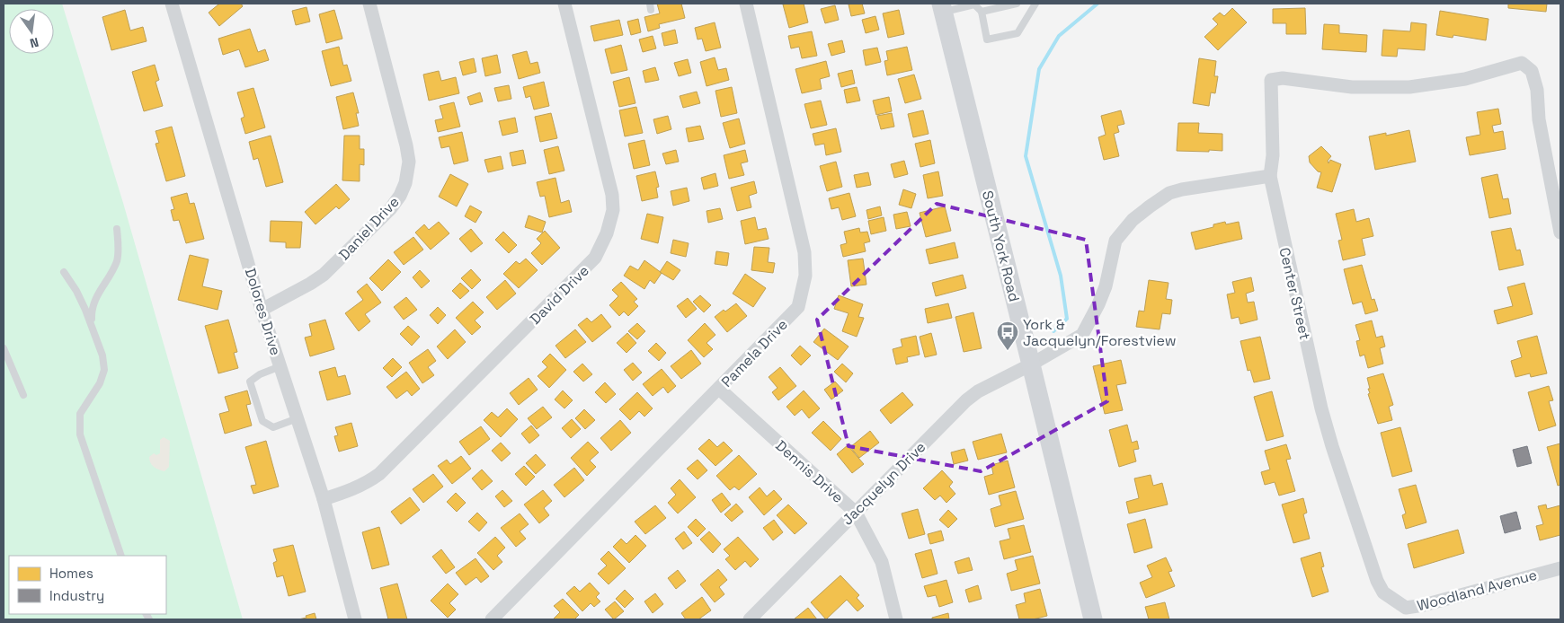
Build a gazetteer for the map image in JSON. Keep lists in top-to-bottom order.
{
  "streets": {
    "main road": ["South York Road"],
    "street": [
      "Daniel Drive",
      "Center Street",
      "David Drive",
      "Dolores Drive",
      "Pamela Drive",
      "Dennis Drive",
      "Jacquelyn Drive",
      "Woodland Avenue"
    ]
  },
  "crossings": [
    ["Daniel Drive", "Dolores Drive"],
    ["South York Road", "Jacquelyn Drive"],
    ["Center Street", "Jacquelyn Drive"],
    ["Center Street", "Woodland Avenue"],
    ["David Drive", "Dolores Drive"],
    ["Pamela Drive", "Dennis Drive"],
    ["Dennis Drive", "Jacquelyn Drive"]
  ],
  "places": {
    "bus stop": ["York & Jacquelyn/Forestview"]
  },
  "legend": ["Homes", "Industry"],
  "north": "bottom"
}
